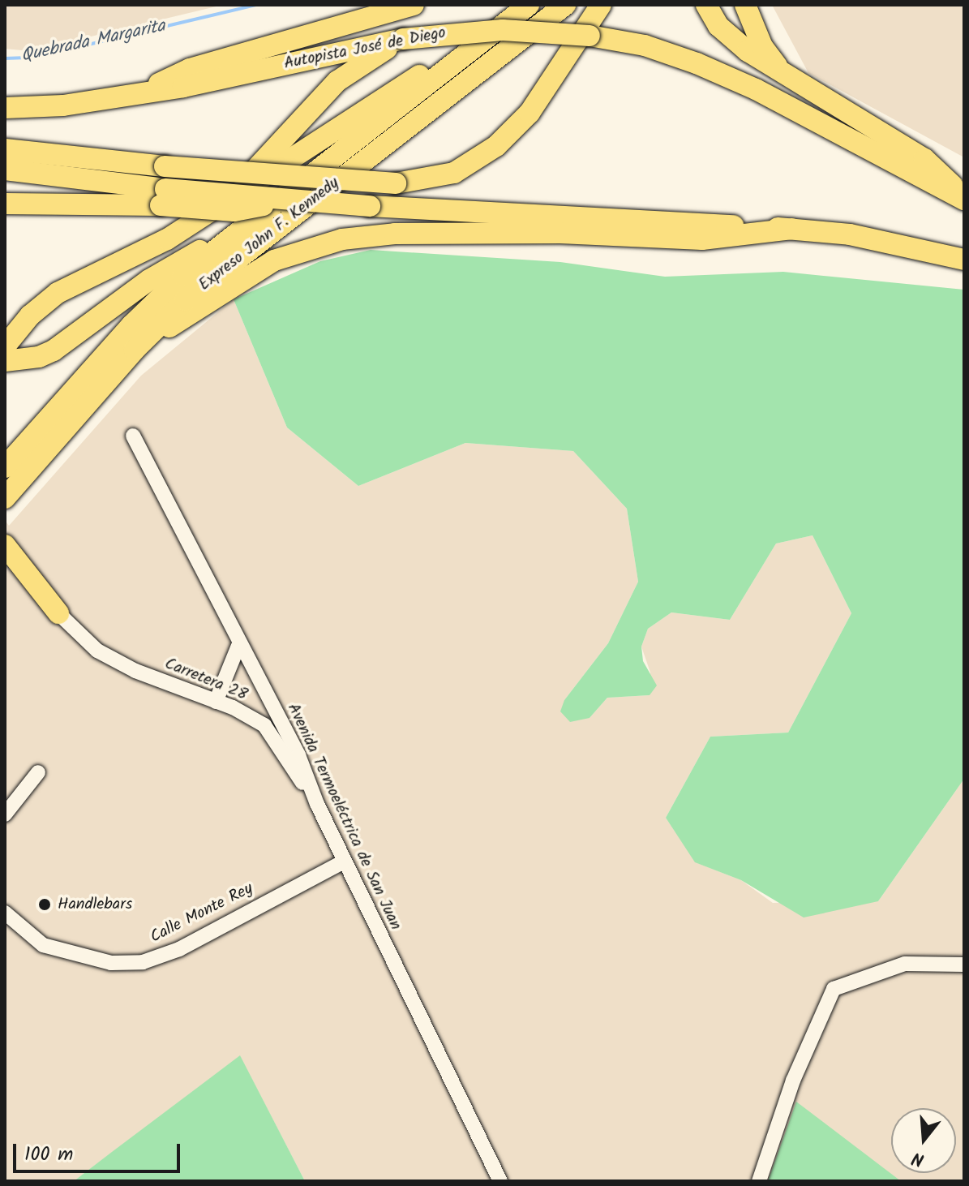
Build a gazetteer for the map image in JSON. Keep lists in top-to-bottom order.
{
  "streets": {
    "highway": ["Autopista José de Diego", "Expreso John F. Kennedy"],
    "street": ["Carretera 28", "Avenida Termoeléctrica de San Juan", "Calle Monte Rey"]
  },
  "crossings": [
    ["Carretera 28", "Avenida Termoeléctrica de San Juan"],
    ["Avenida Termoeléctrica de San Juan", "Calle Monte Rey"]
  ],
  "water": ["Quebrada Margarita"],
  "places": ["Handlebars"],
  "scale_bar": "100 m",
  "north": "bottom"
}
